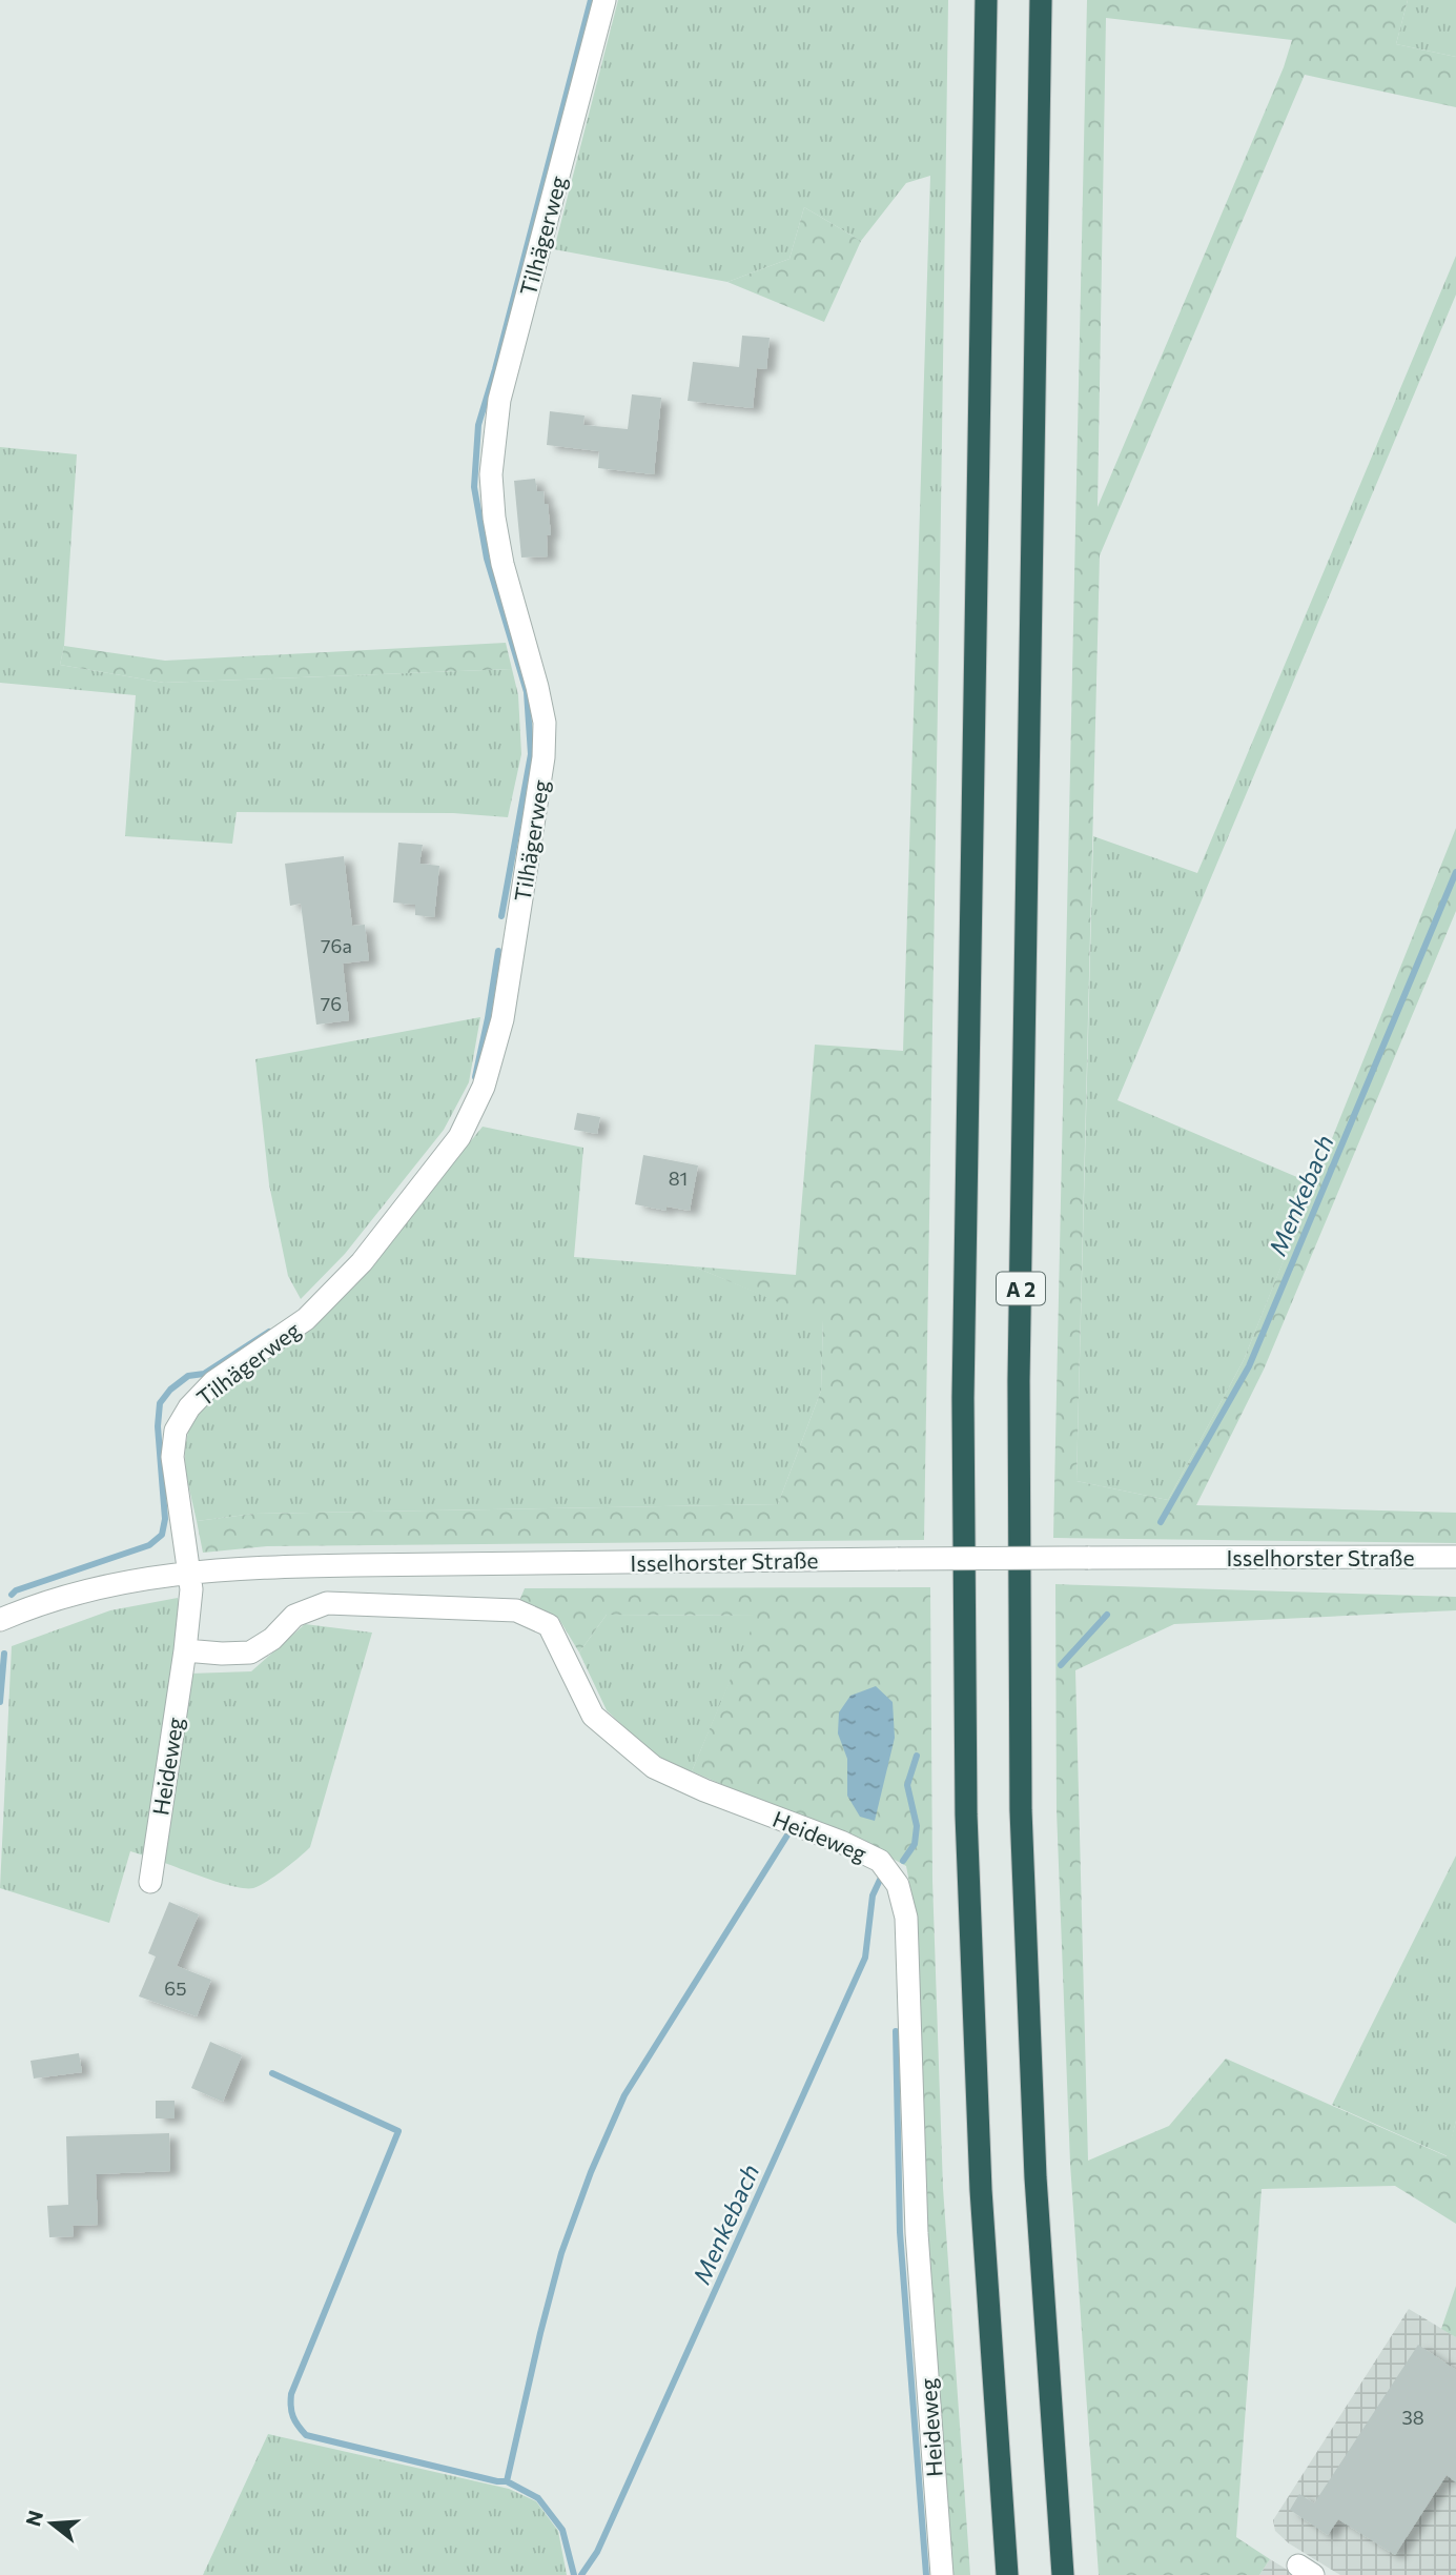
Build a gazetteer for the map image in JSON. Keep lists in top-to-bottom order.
{
  "streets": {
    "highway": ["A 2"],
    "street": ["Tilhägerweg", "Isselhorster Straße", "Heideweg"]
  },
  "crossings": [
    ["Tilhägerweg", "Isselhorster Straße"],
    ["Tilhägerweg", "Heideweg"],
    ["Isselhorster Straße", "Heideweg"]
  ],
  "water": ["Menkebach"],
  "house_numbers": [
    "76a",
    "76",
    "81",
    "65",
    "38"
  ],
  "north": "left"
}
